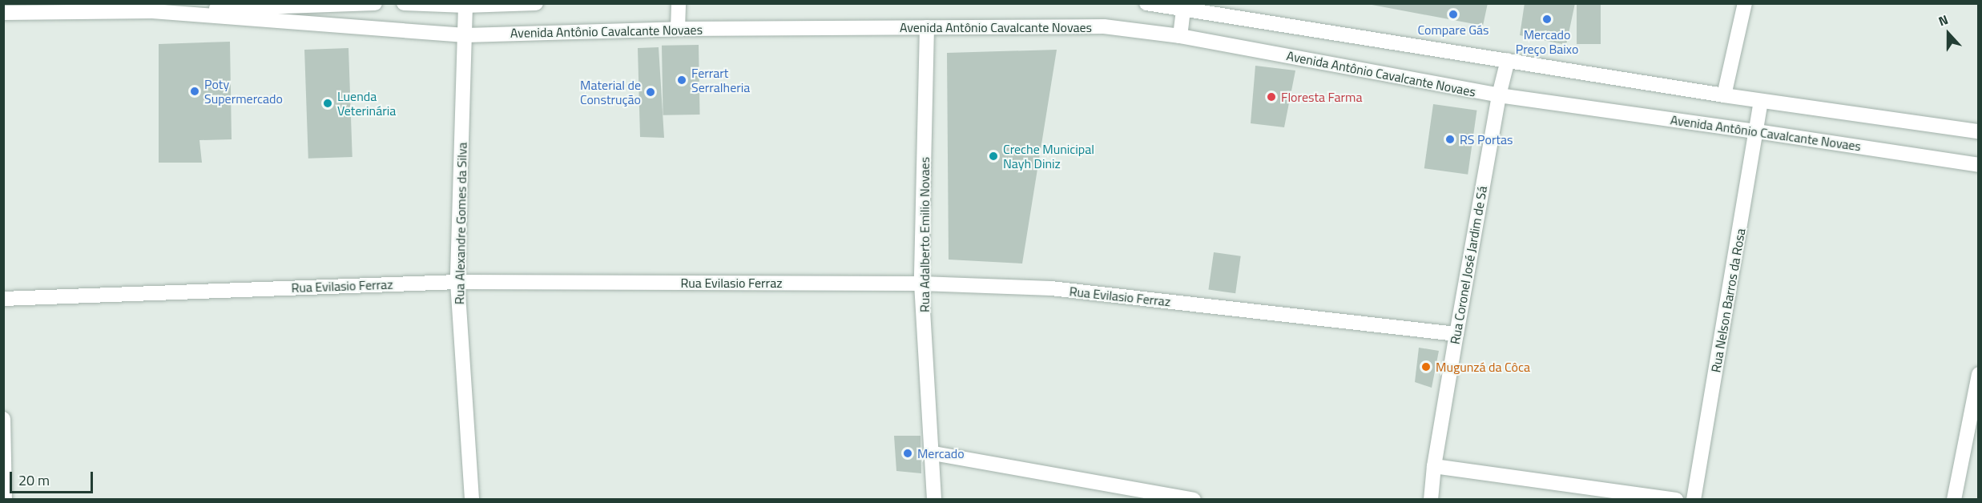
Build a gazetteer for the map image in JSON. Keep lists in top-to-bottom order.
{
  "streets": {
    "street": [
      "Avenida Antônio Cavalcante Novaes",
      "Rua Alexandre Gomes da Silva",
      "Rua Adalberto Emilio Novaes",
      "Rua Coronel José Jardim de Sá",
      "Rua Evilasio Ferraz",
      "Rua Nelson Barros da Rosa"
    ]
  },
  "crossings": [
    ["Avenida Antônio Cavalcante Novaes", "Rua Alexandre Gomes da Silva"],
    ["Avenida Antônio Cavalcante Novaes", "Rua Adalberto Emilio Novaes"],
    ["Avenida Antônio Cavalcante Novaes", "Rua Coronel José Jardim de Sá"],
    ["Avenida Antônio Cavalcante Novaes", "Rua Nelson Barros da Rosa"],
    ["Rua Alexandre Gomes da Silva", "Rua Evilasio Ferraz"],
    ["Rua Adalberto Emilio Novaes", "Rua Evilasio Ferraz"],
    ["Rua Coronel José Jardim de Sá", "Rua Evilasio Ferraz"]
  ],
  "places": [
    "Compare Gás",
    "Mercado Preço Baixo",
    "Ferrart Serralheria",
    "Poty Supermercado",
    "Material de Construção",
    "Floresta Farma",
    "Luenda Veterinária",
    "RS Portas",
    "Creche Municipal Nayh Diniz",
    "Mugunzá da Côca",
    "Mercado"
  ],
  "scale_bar": "20 m",
  "north": "top"
}
